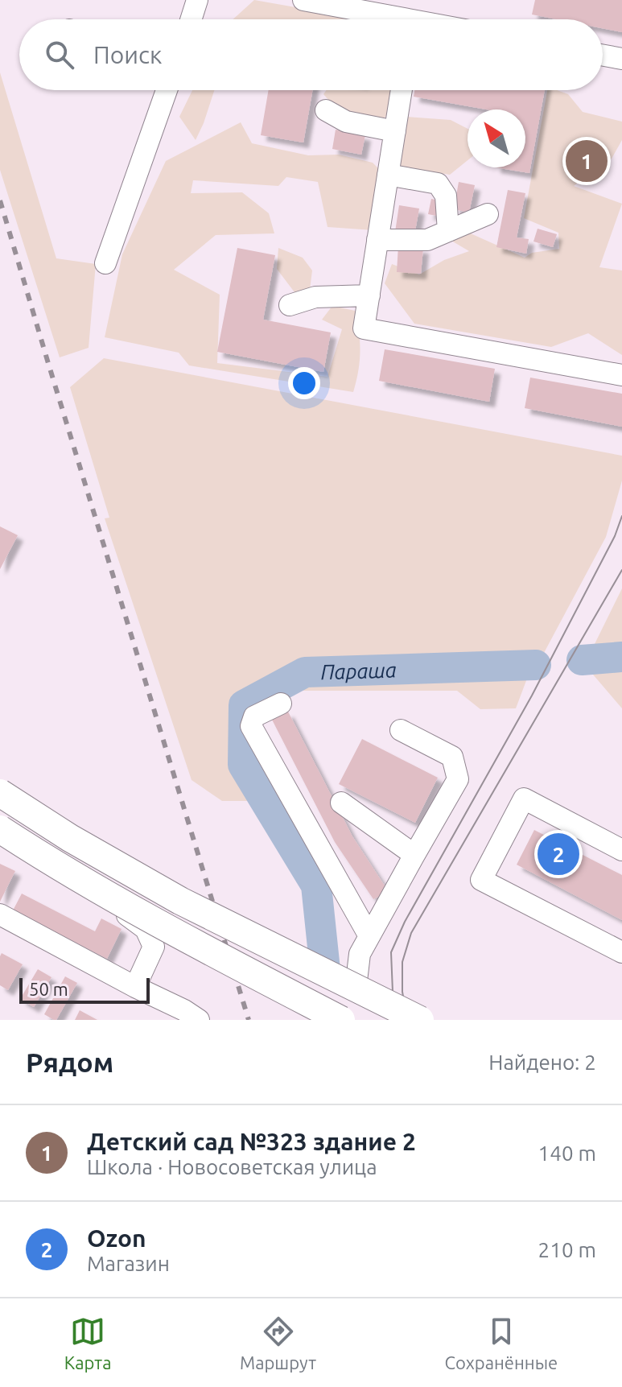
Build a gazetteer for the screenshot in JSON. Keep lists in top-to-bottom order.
{
  "water": ["Параша"],
  "scale_bar": "50 m",
  "north": "top left",
  "page": {
    "search": "Поиск",
    "pins": ["1", "2"],
    "scale": "50 m",
    "heading": ["Рядом", "Найдено: 2"],
    "list": [
      {
        "mark": "1",
        "name": "Детский сад №323 здание 2",
        "note": "Школа · Новосоветская улица",
        "value": "140 m"
      },
      {
        "mark": "2",
        "name": "Ozon",
        "note": "Магазин",
        "value": "210 m"
      }
    ],
    "nav": ["Карта", "Маршрут", "Сохранённые"]
  }
}
